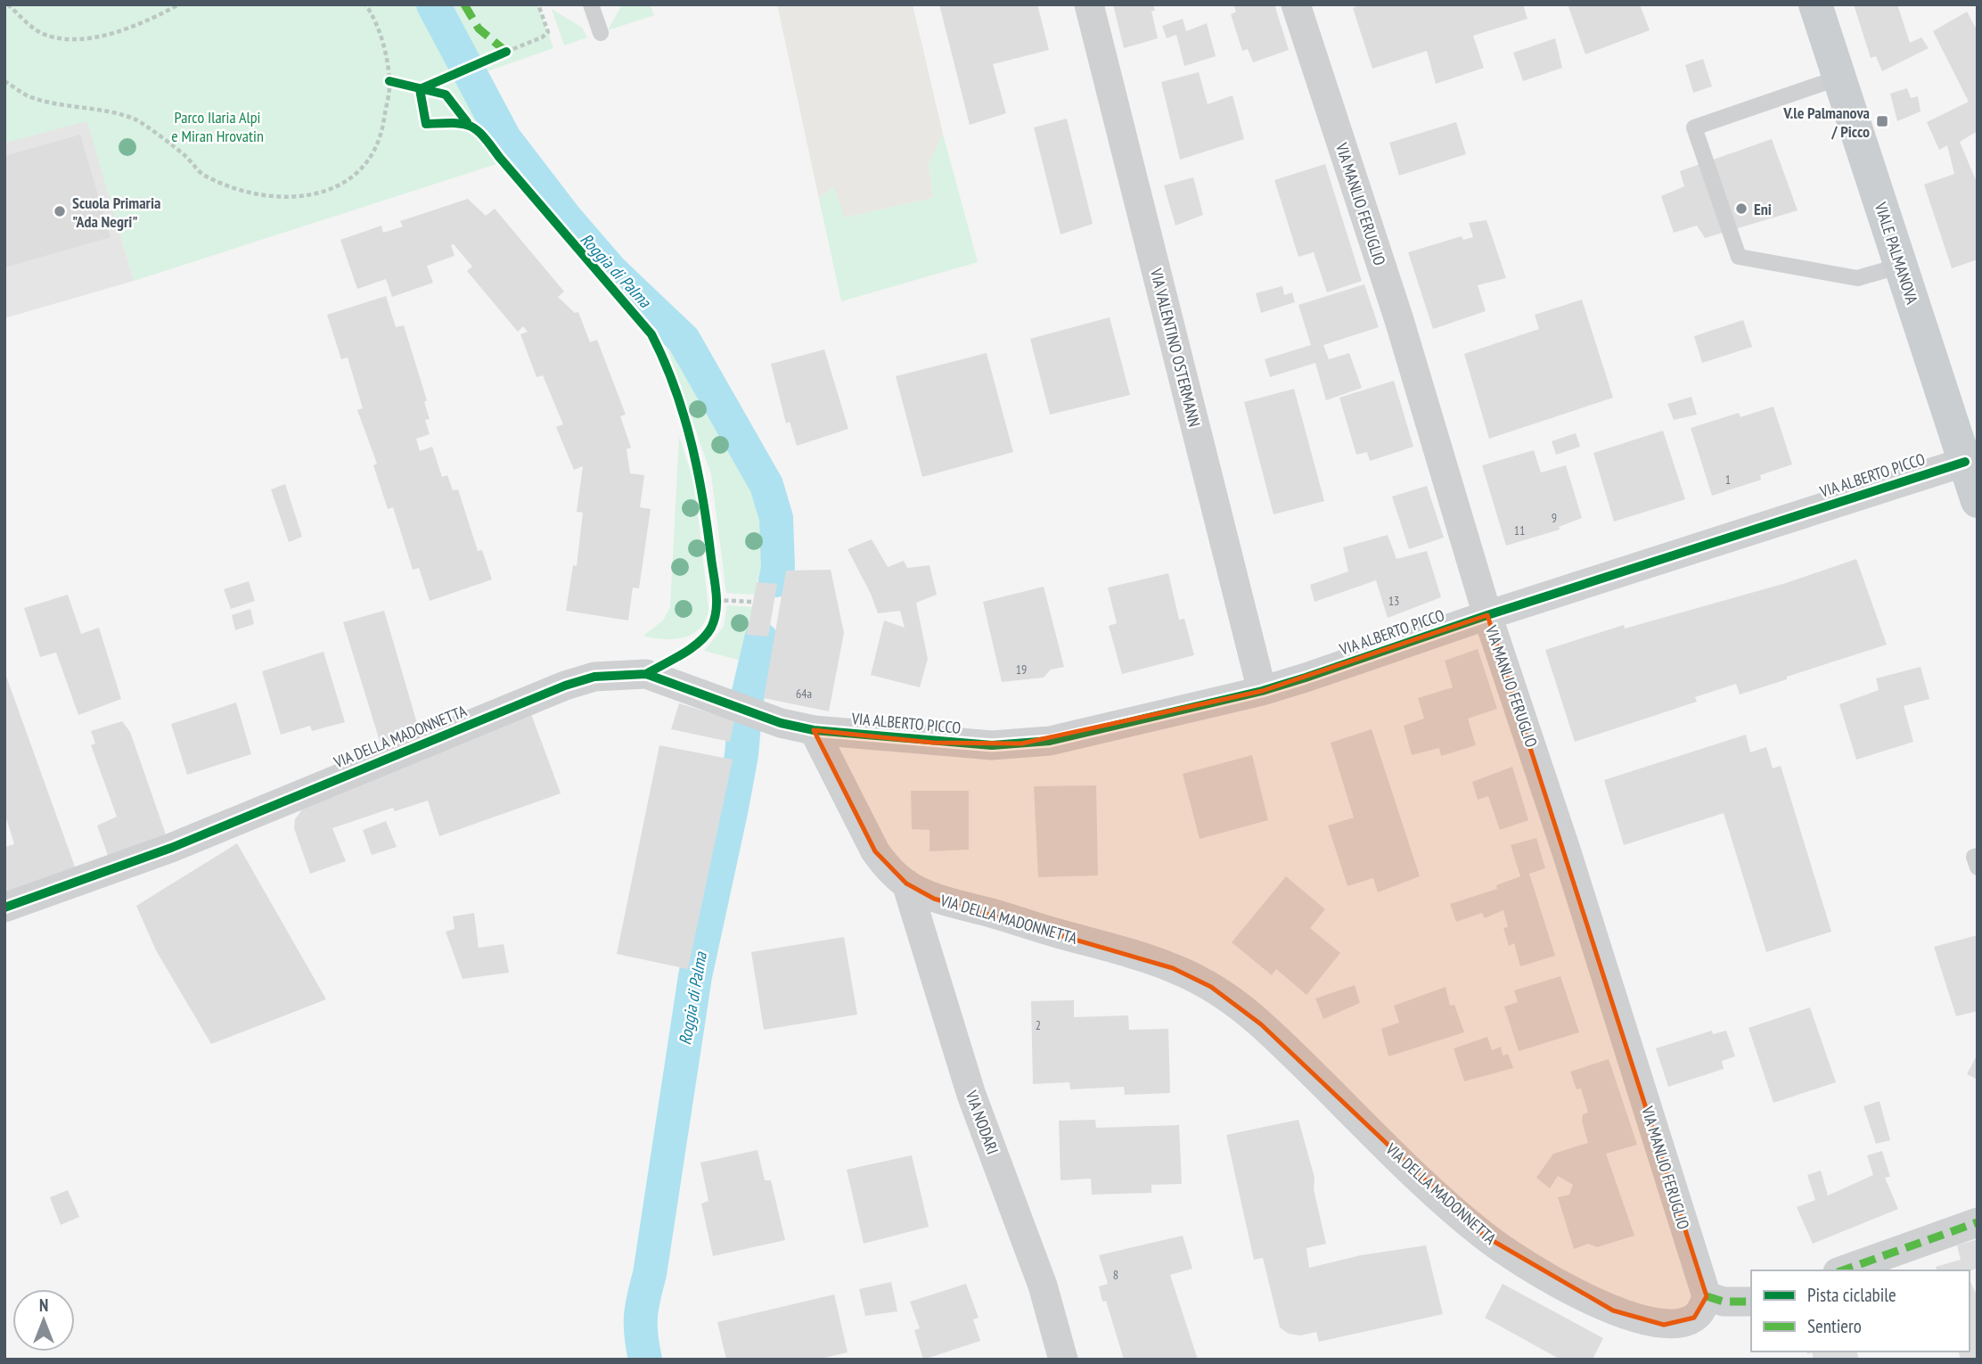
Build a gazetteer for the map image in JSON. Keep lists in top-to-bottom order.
{
  "streets": {
    "main road": ["VIALE PALMANOVA"],
    "street": [
      "VIA MANLIO FERUGLIO",
      "VIA VALENTINO OSTERMANN",
      "VIA ALBERTO PICCO",
      "VIA DELLA MADONNETTA",
      "VIA NODARI"
    ]
  },
  "crossings": [
    ["VIA MANLIO FERUGLIO", "VIA ALBERTO PICCO"],
    ["VIA MANLIO FERUGLIO", "VIA DELLA MADONNETTA"],
    ["VIALE PALMANOVA", "VIA ALBERTO PICCO"],
    ["VIA VALENTINO OSTERMANN", "VIA ALBERTO PICCO"],
    ["VIA ALBERTO PICCO", "VIA DELLA MADONNETTA"],
    ["VIA DELLA MADONNETTA", "VIA NODARI"]
  ],
  "water": ["Roggia di Palma"],
  "parks": ["Parco Ilaria Alpi e Miran Hrovatin"],
  "places": {
    "transit": ["V.le Palmanova / Picco"],
    "other": ["Eni", "Scuola Primaria \"Ada Negri\""]
  },
  "house_numbers": [
    "1",
    "9",
    "11",
    "13",
    "19",
    "64a",
    "2",
    "8"
  ],
  "legend": ["Pista ciclabile", "Sentiero"],
  "north": "top"
}
